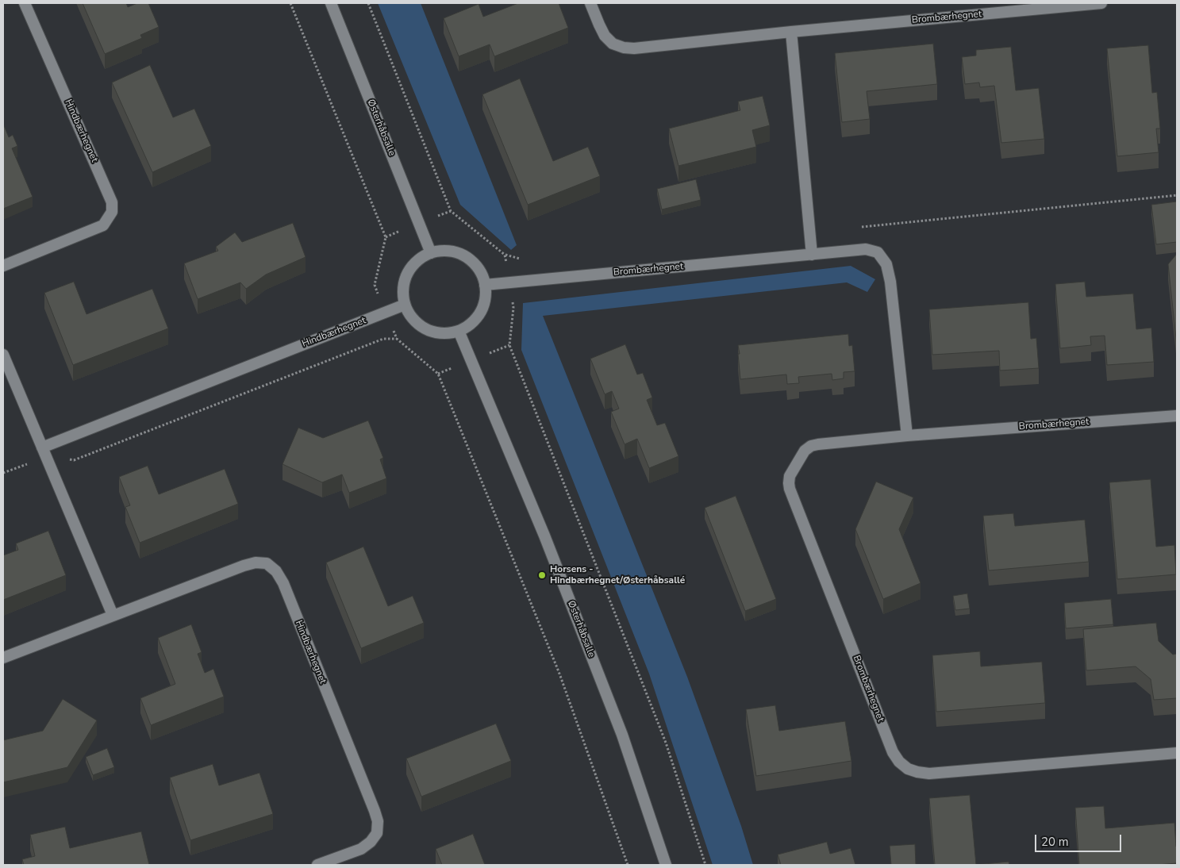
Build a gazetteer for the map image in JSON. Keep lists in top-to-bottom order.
{
  "streets": {
    "street": ["Brombærhegnet", "Østerhåbsalle", "Hindbærhegnet"]
  },
  "crossings": [
    ["Brombærhegnet", "Østerhåbsalle"],
    ["Brombærhegnet", "Hindbærhegnet"],
    ["Østerhåbsalle", "Hindbærhegnet"]
  ],
  "places": ["Horsens - Hindbærhegnet/Østerhåbsallé"],
  "scale_bar": "20 m"
}
